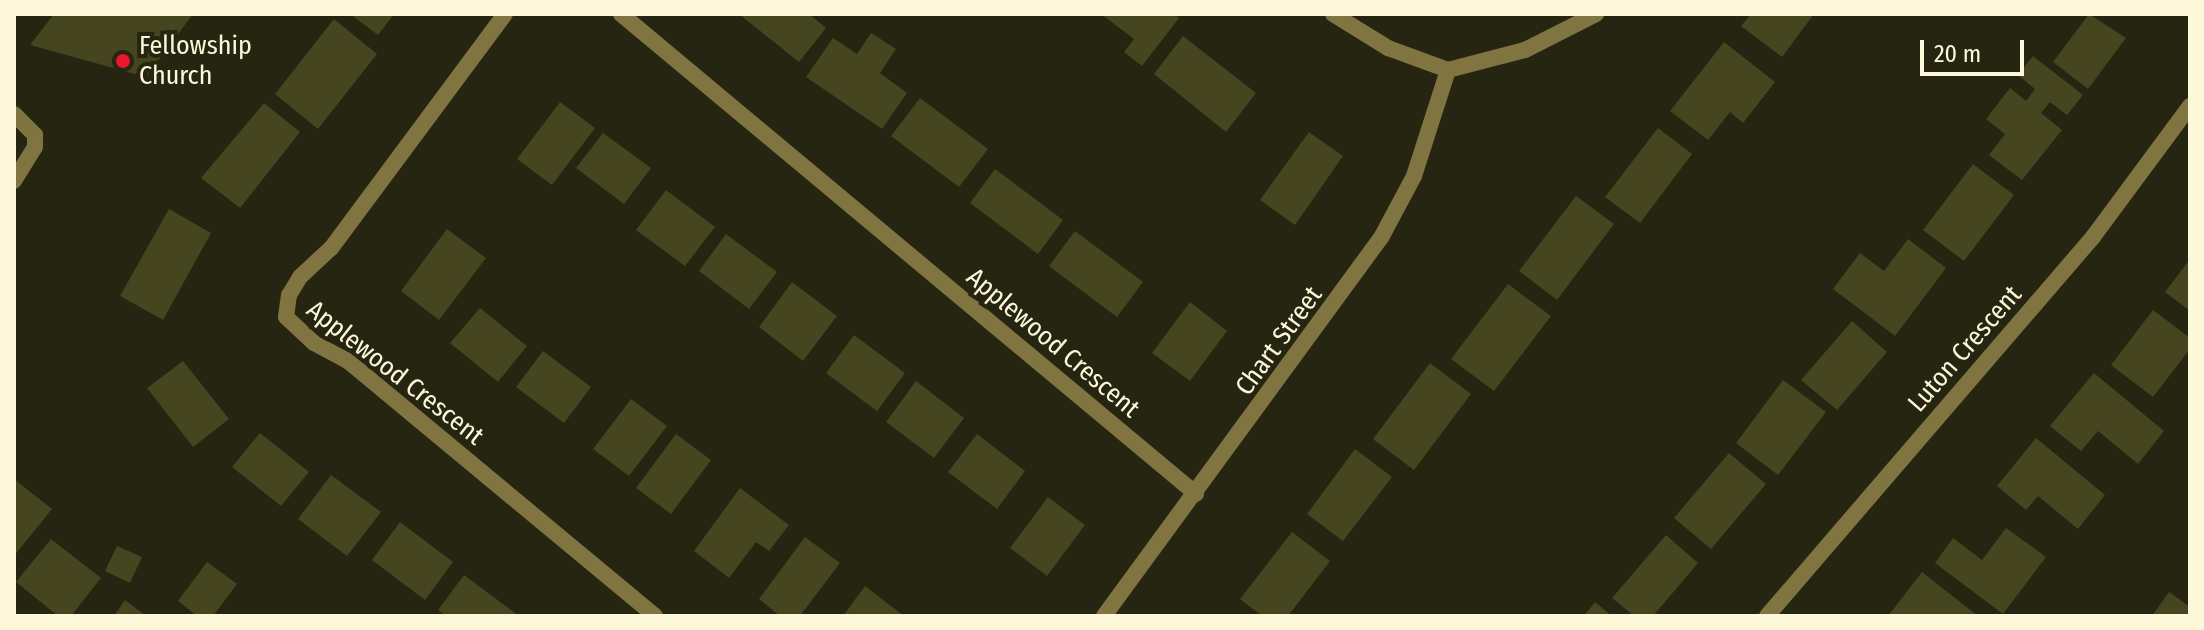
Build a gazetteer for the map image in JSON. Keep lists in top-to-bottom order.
{
  "streets": {
    "street": ["Chart Street", "Applewood Crescent", "Luton Crescent"]
  },
  "crossings": [
    ["Chart Street", "Applewood Crescent"]
  ],
  "places": ["Fellowship Church"],
  "scale_bar": "20 m"
}
